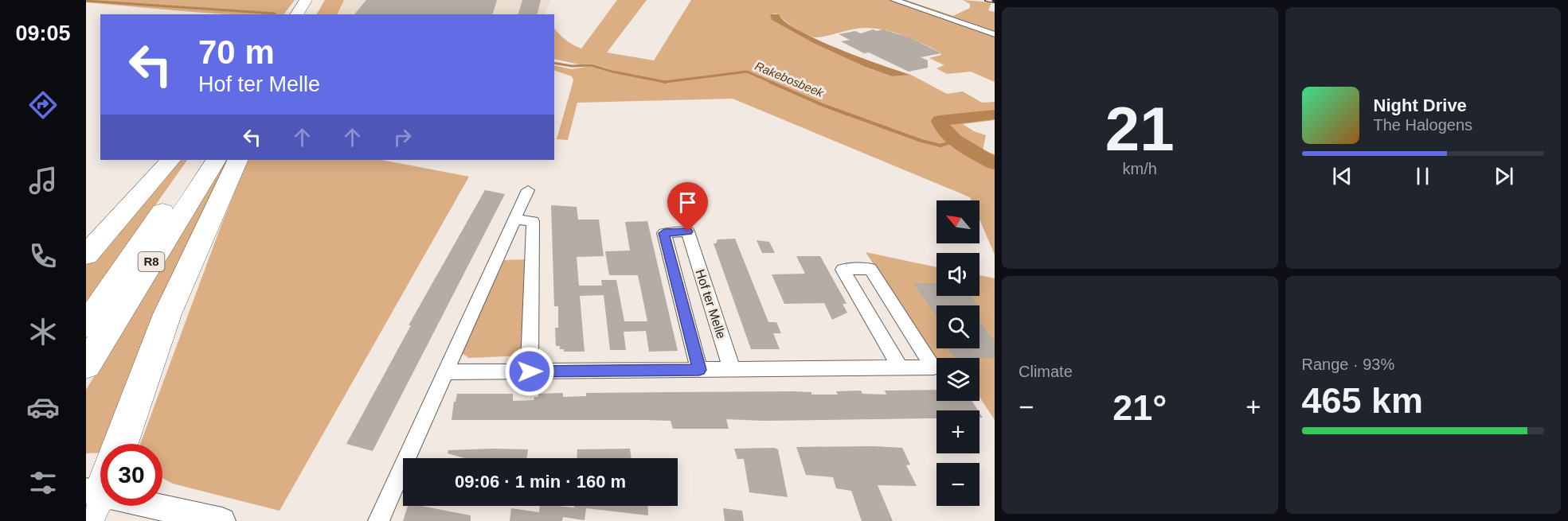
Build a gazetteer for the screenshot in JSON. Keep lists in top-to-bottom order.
{
  "streets": {
    "highway": ["R8"],
    "street": ["Hof ter Melle"]
  },
  "water": ["Rakebosbeek"],
  "north": "top left",
  "page": {
    "tabs": "09:05",
    "tile": [
      ["21", "km/h"],
      "Climate",
      ["Range · 93%", "465 km"]
    ],
    "turn": ["70 m", "Hof ter Melle"],
    "song": ["Night Drive", "The Halogens"],
    "map_buttons": ["+", "−"],
    "heat": ["−", "21°", "+"],
    "limit": "30",
    "trip": "09:06 · 1 min · 160 m"
  }
}
